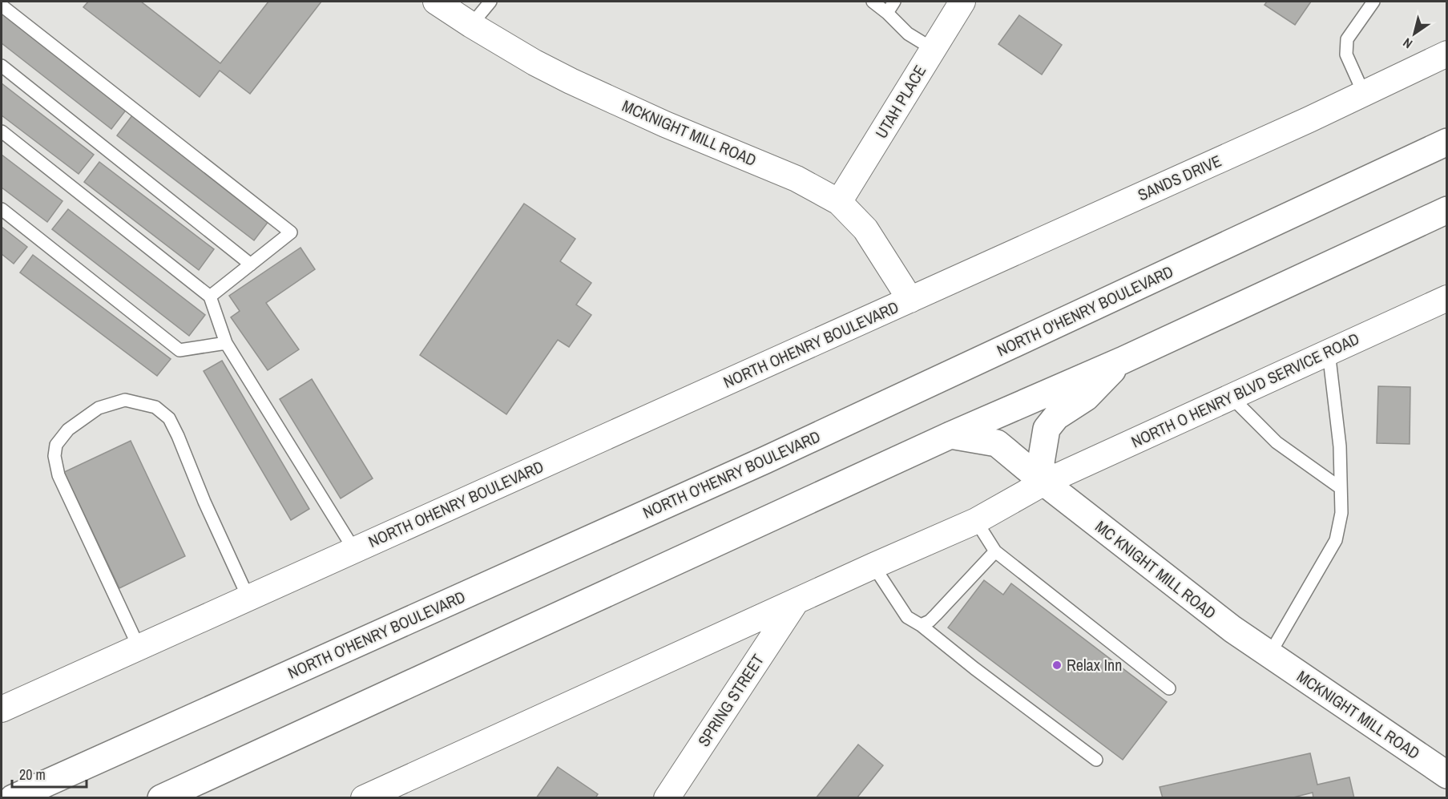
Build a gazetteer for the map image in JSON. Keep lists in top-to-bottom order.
{
  "streets": {
    "main road": ["MCKNIGHT MILL ROAD", "NORTH O'HENRY BOULEVARD", "MC KNIGHT MILL ROAD"],
    "street": [
      "UTAH PLACE",
      "SANDS DRIVE",
      "NORTH OHENRY BOULEVARD",
      "NORTH O HENRY BLVD SERVICE ROAD",
      "SPRING STREET"
    ]
  },
  "crossings": [
    ["UTAH PLACE", "MCKNIGHT MILL ROAD"],
    ["MCKNIGHT MILL ROAD", "SANDS DRIVE"],
    ["MCKNIGHT MILL ROAD", "NORTH OHENRY BOULEVARD"],
    ["MCKNIGHT MILL ROAD", "MC KNIGHT MILL ROAD"],
    ["SANDS DRIVE", "NORTH OHENRY BOULEVARD"],
    ["NORTH O HENRY BLVD SERVICE ROAD", "MC KNIGHT MILL ROAD"]
  ],
  "places": ["Relax Inn"],
  "scale_bar": "20 m",
  "north": "bottom left"
}
